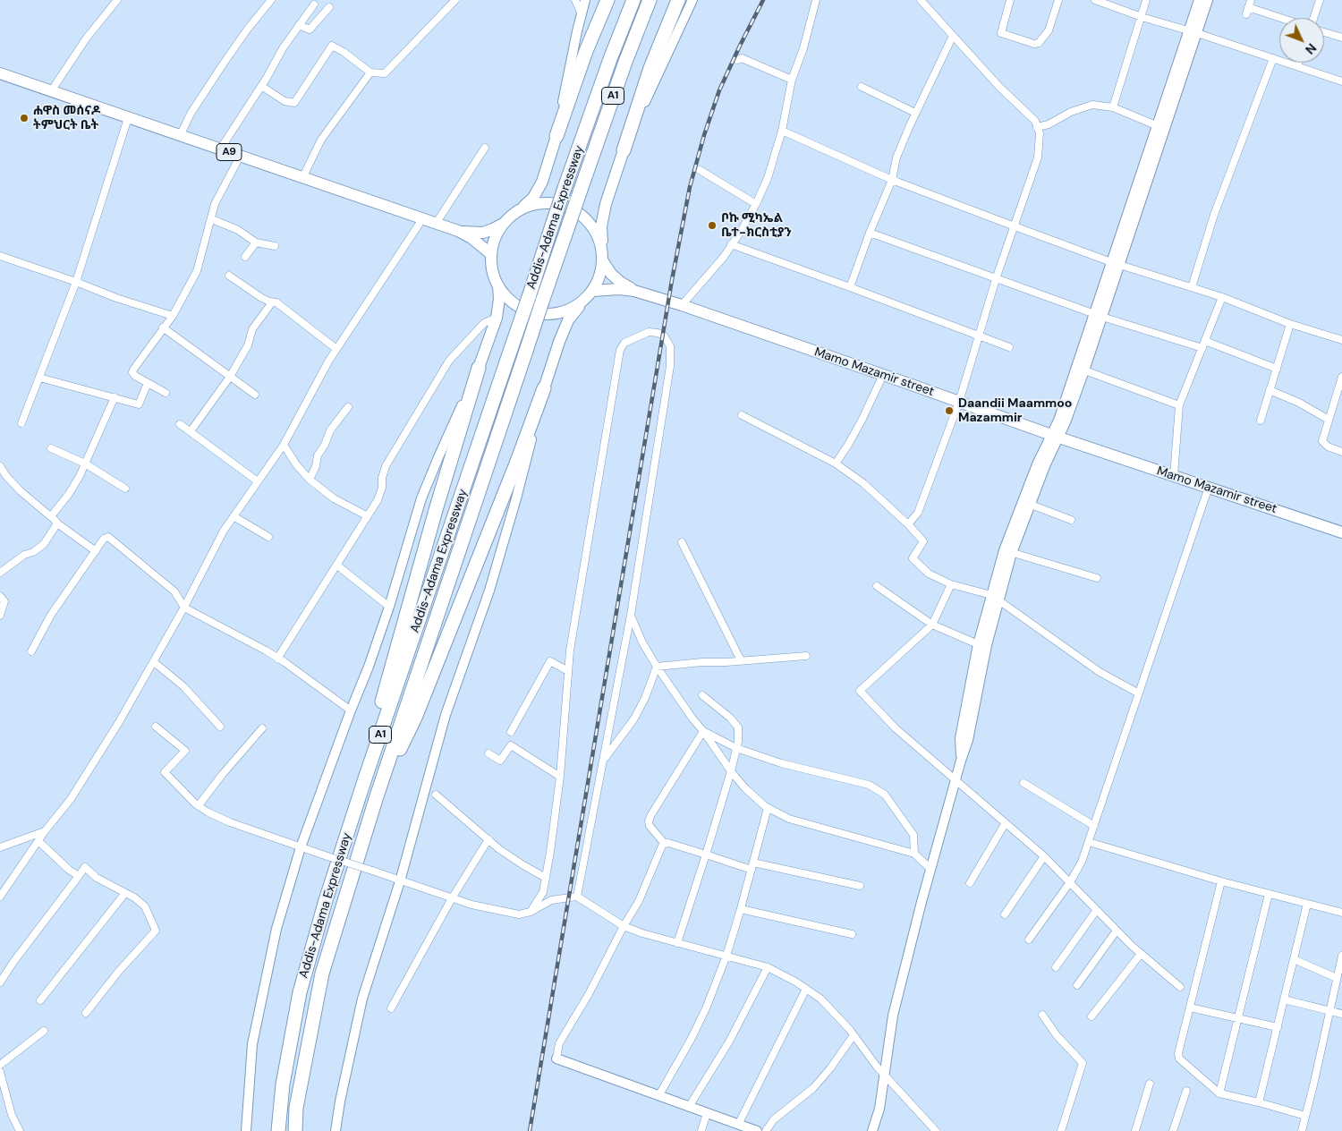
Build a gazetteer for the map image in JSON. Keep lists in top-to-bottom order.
{
  "streets": {
    "highway": ["A1", "Addis-Adama Expressway"],
    "main road": ["A9", "Mamo Mazamir street"]
  },
  "places": ["ሐዋስ መሰናዶ ትምህርት ቤት", "ቦኩ ሚካኤል ቤተ-ክርስቲያን", "Daandii Maammoo Mazammir"],
  "north": "bottom right"
}
